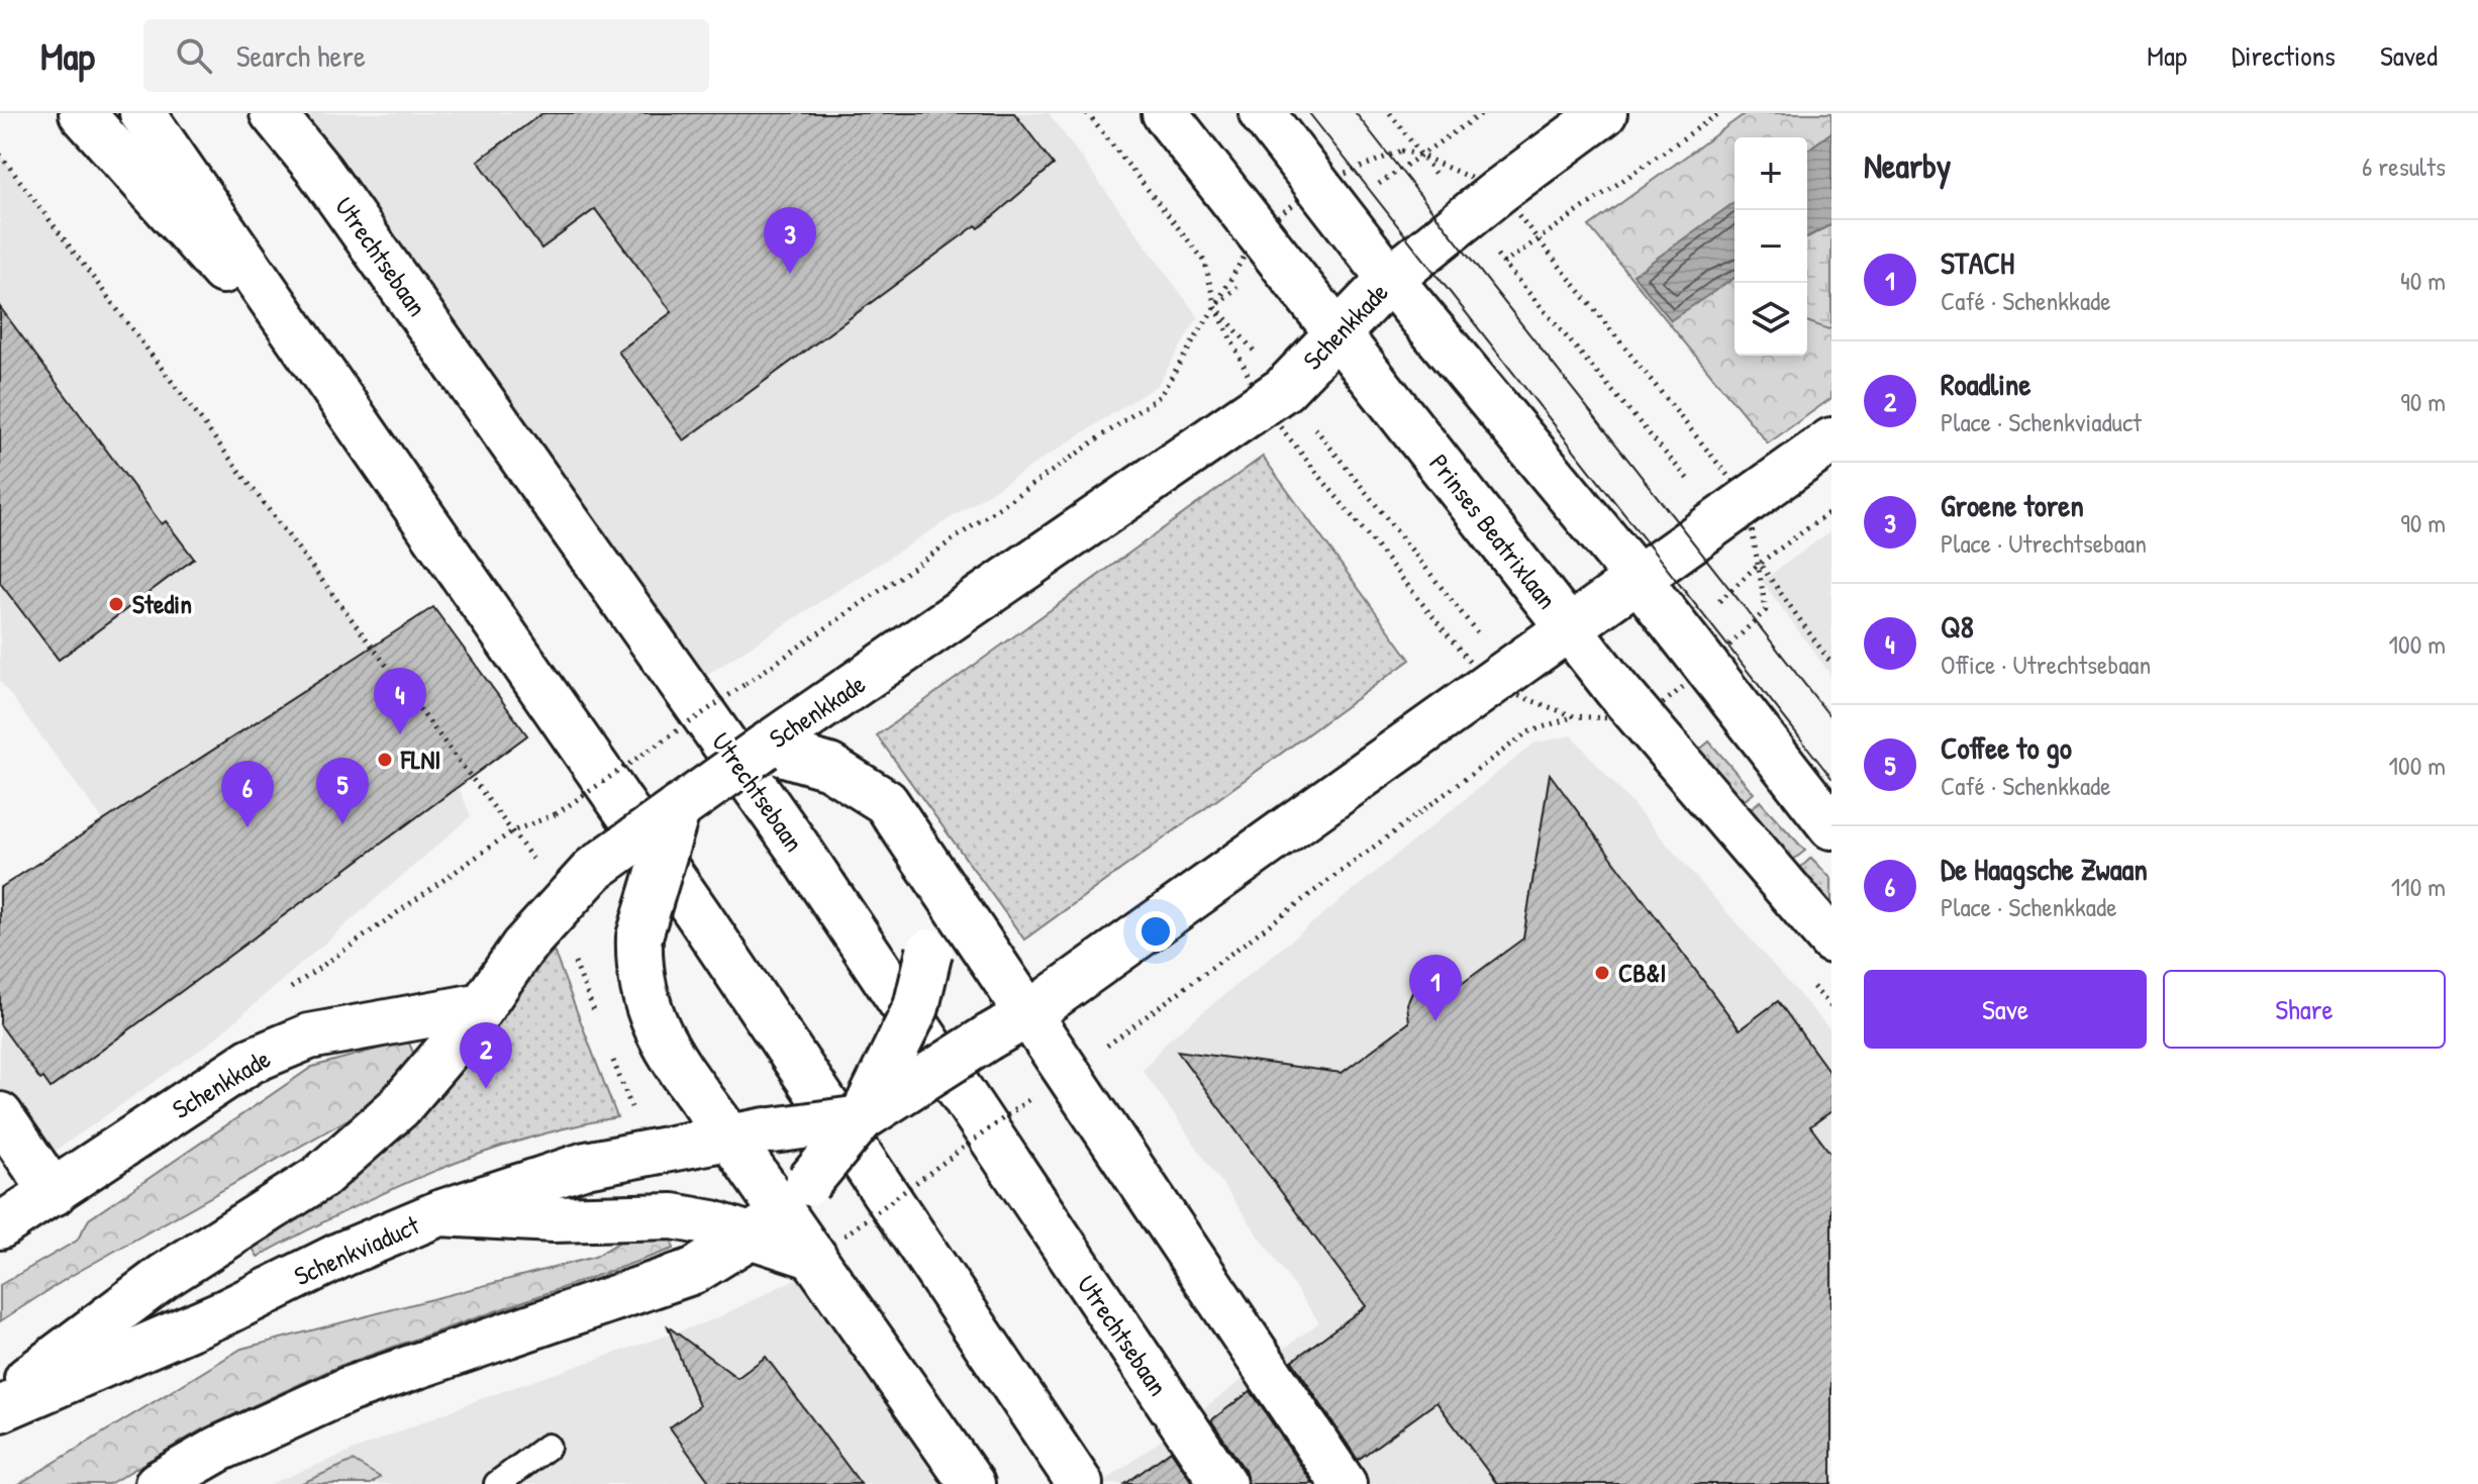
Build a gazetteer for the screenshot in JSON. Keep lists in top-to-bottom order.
{
  "streets": {
    "main road": [
      "Utrechtsebaan",
      "Schenkkade",
      "Prinses Beatrixlaan",
      "Schenkviaduct"
    ]
  },
  "crossings": [
    ["Schenkkade", "Prinses Beatrixlaan"]
  ],
  "places": ["Stedin", "FLNI", "CB&I"],
  "page": {
    "header": "Map",
    "search": "Search here",
    "nav": ["Map", "Directions", "Saved"],
    "heading": ["Nearby", "6 results"],
    "map_buttons": ["+", "−"],
    "pins": [
      "3",
      "4",
      "5",
      "6",
      "1",
      "2"
    ],
    "list": [
      {
        "mark": "1",
        "name": "STACH",
        "note": "Café · Schenkkade",
        "value": "40 m"
      },
      {
        "mark": "2",
        "name": "Roadline",
        "note": "Place · Schenkviaduct",
        "value": "90 m"
      },
      {
        "mark": "3",
        "name": "Groene toren",
        "note": "Place · Utrechtsebaan",
        "value": "90 m"
      },
      {
        "mark": "4",
        "name": "Q8",
        "note": "Office · Utrechtsebaan",
        "value": "100 m"
      },
      {
        "mark": "5",
        "name": "Coffee to go",
        "note": "Café · Schenkkade",
        "value": "100 m"
      },
      {
        "mark": "6",
        "name": "De Haagsche Zwaan",
        "note": "Place · Schenkkade",
        "value": "110 m"
      }
    ],
    "buttons": ["Save", "Share"]
  }
}
